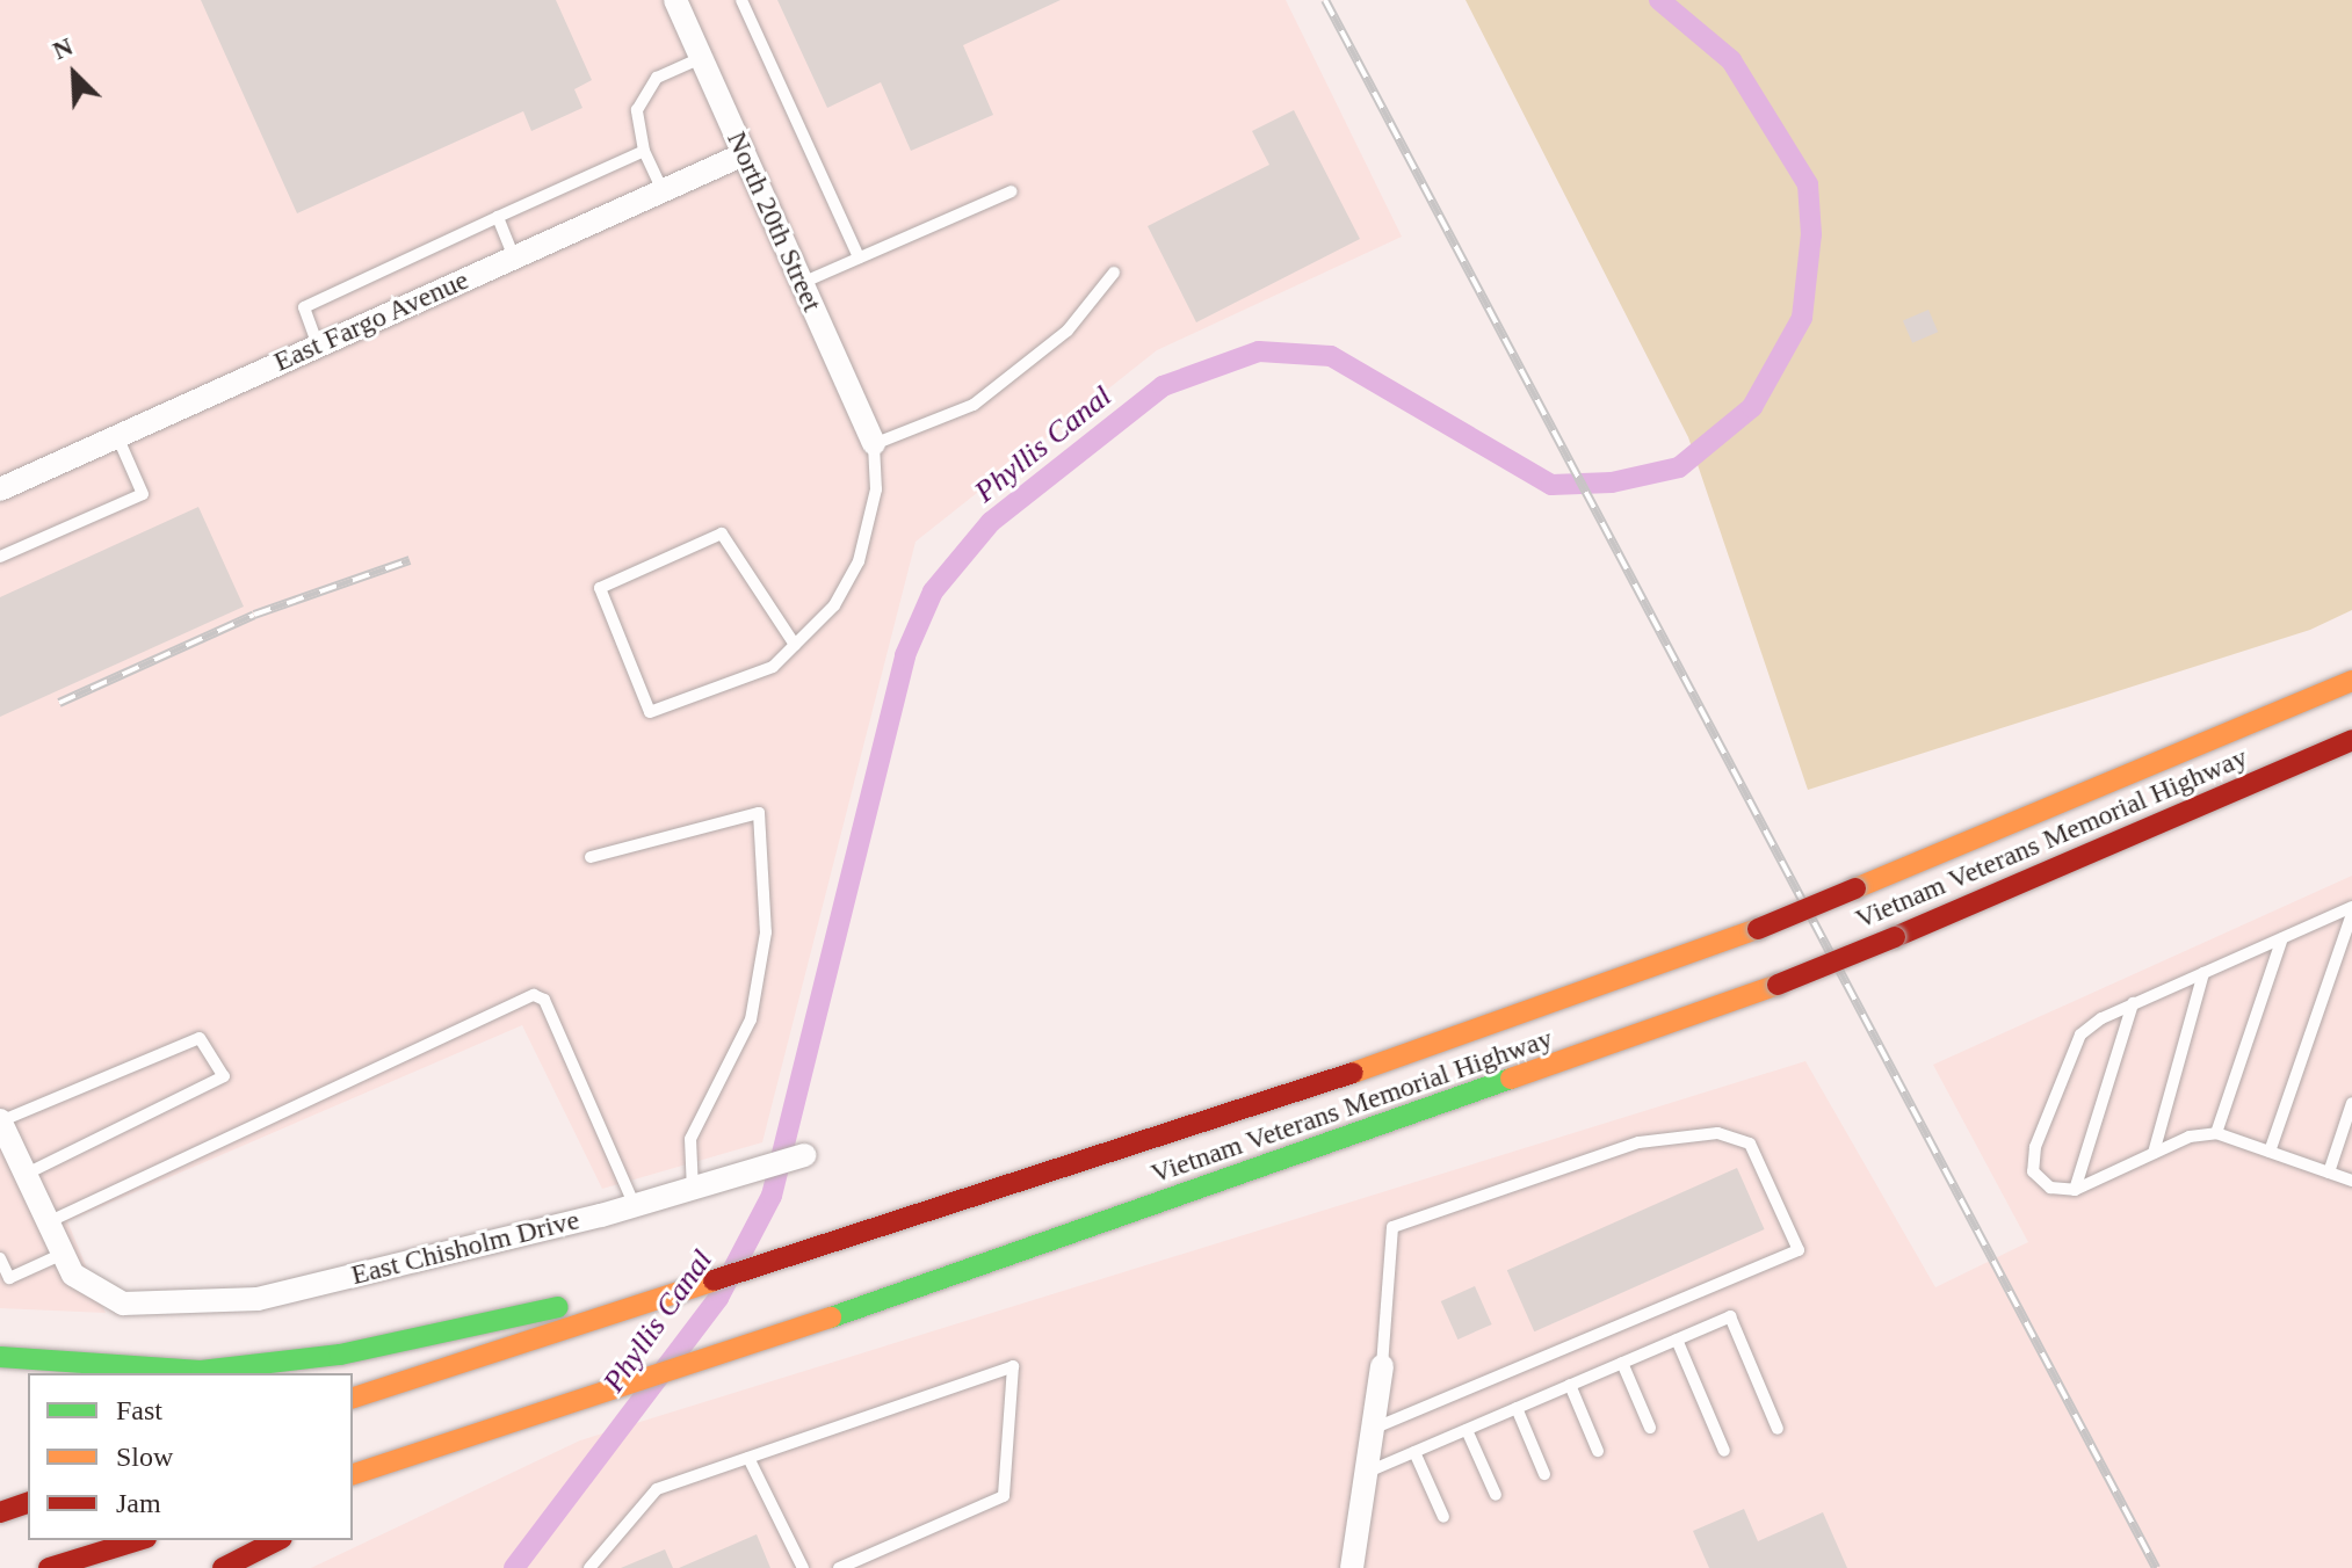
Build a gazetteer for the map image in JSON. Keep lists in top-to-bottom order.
{
  "streets": {
    "highway": ["Vietnam Veterans Memorial Highway"],
    "street": ["North 20th Street", "East Fargo Avenue", "East Chisholm Drive"]
  },
  "crossings": [
    ["North 20th Street", "East Fargo Avenue"]
  ],
  "water": ["Phyllis Canal"],
  "legend": ["Fast", "Slow", "Jam"],
  "north": "top left"
}
